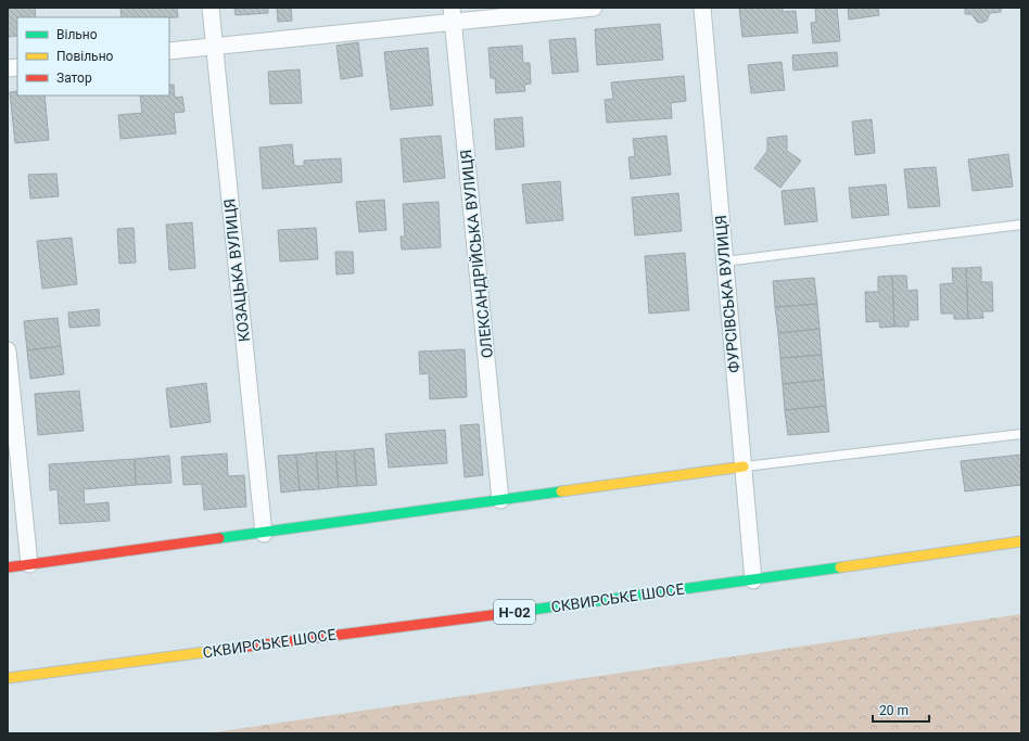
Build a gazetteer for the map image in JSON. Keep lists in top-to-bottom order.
{
  "streets": {
    "main road": ["СКВИРСЬКЕ ШОСЕ", "Н-02"],
    "street": ["ОЛЕКСАНДРІЙСЬКА ВУЛИЦЯ", "КОЗАЦЬКА ВУЛИЦЯ", "ФУРСІВСЬКА ВУЛИЦЯ"]
  },
  "crossings": [
    ["ФУРСІВСЬКА ВУЛИЦЯ", "СКВИРСЬКЕ ШОСЕ"]
  ],
  "legend": ["Вільно", "Повільно", "Затор"],
  "scale_bar": "20 m"
}
